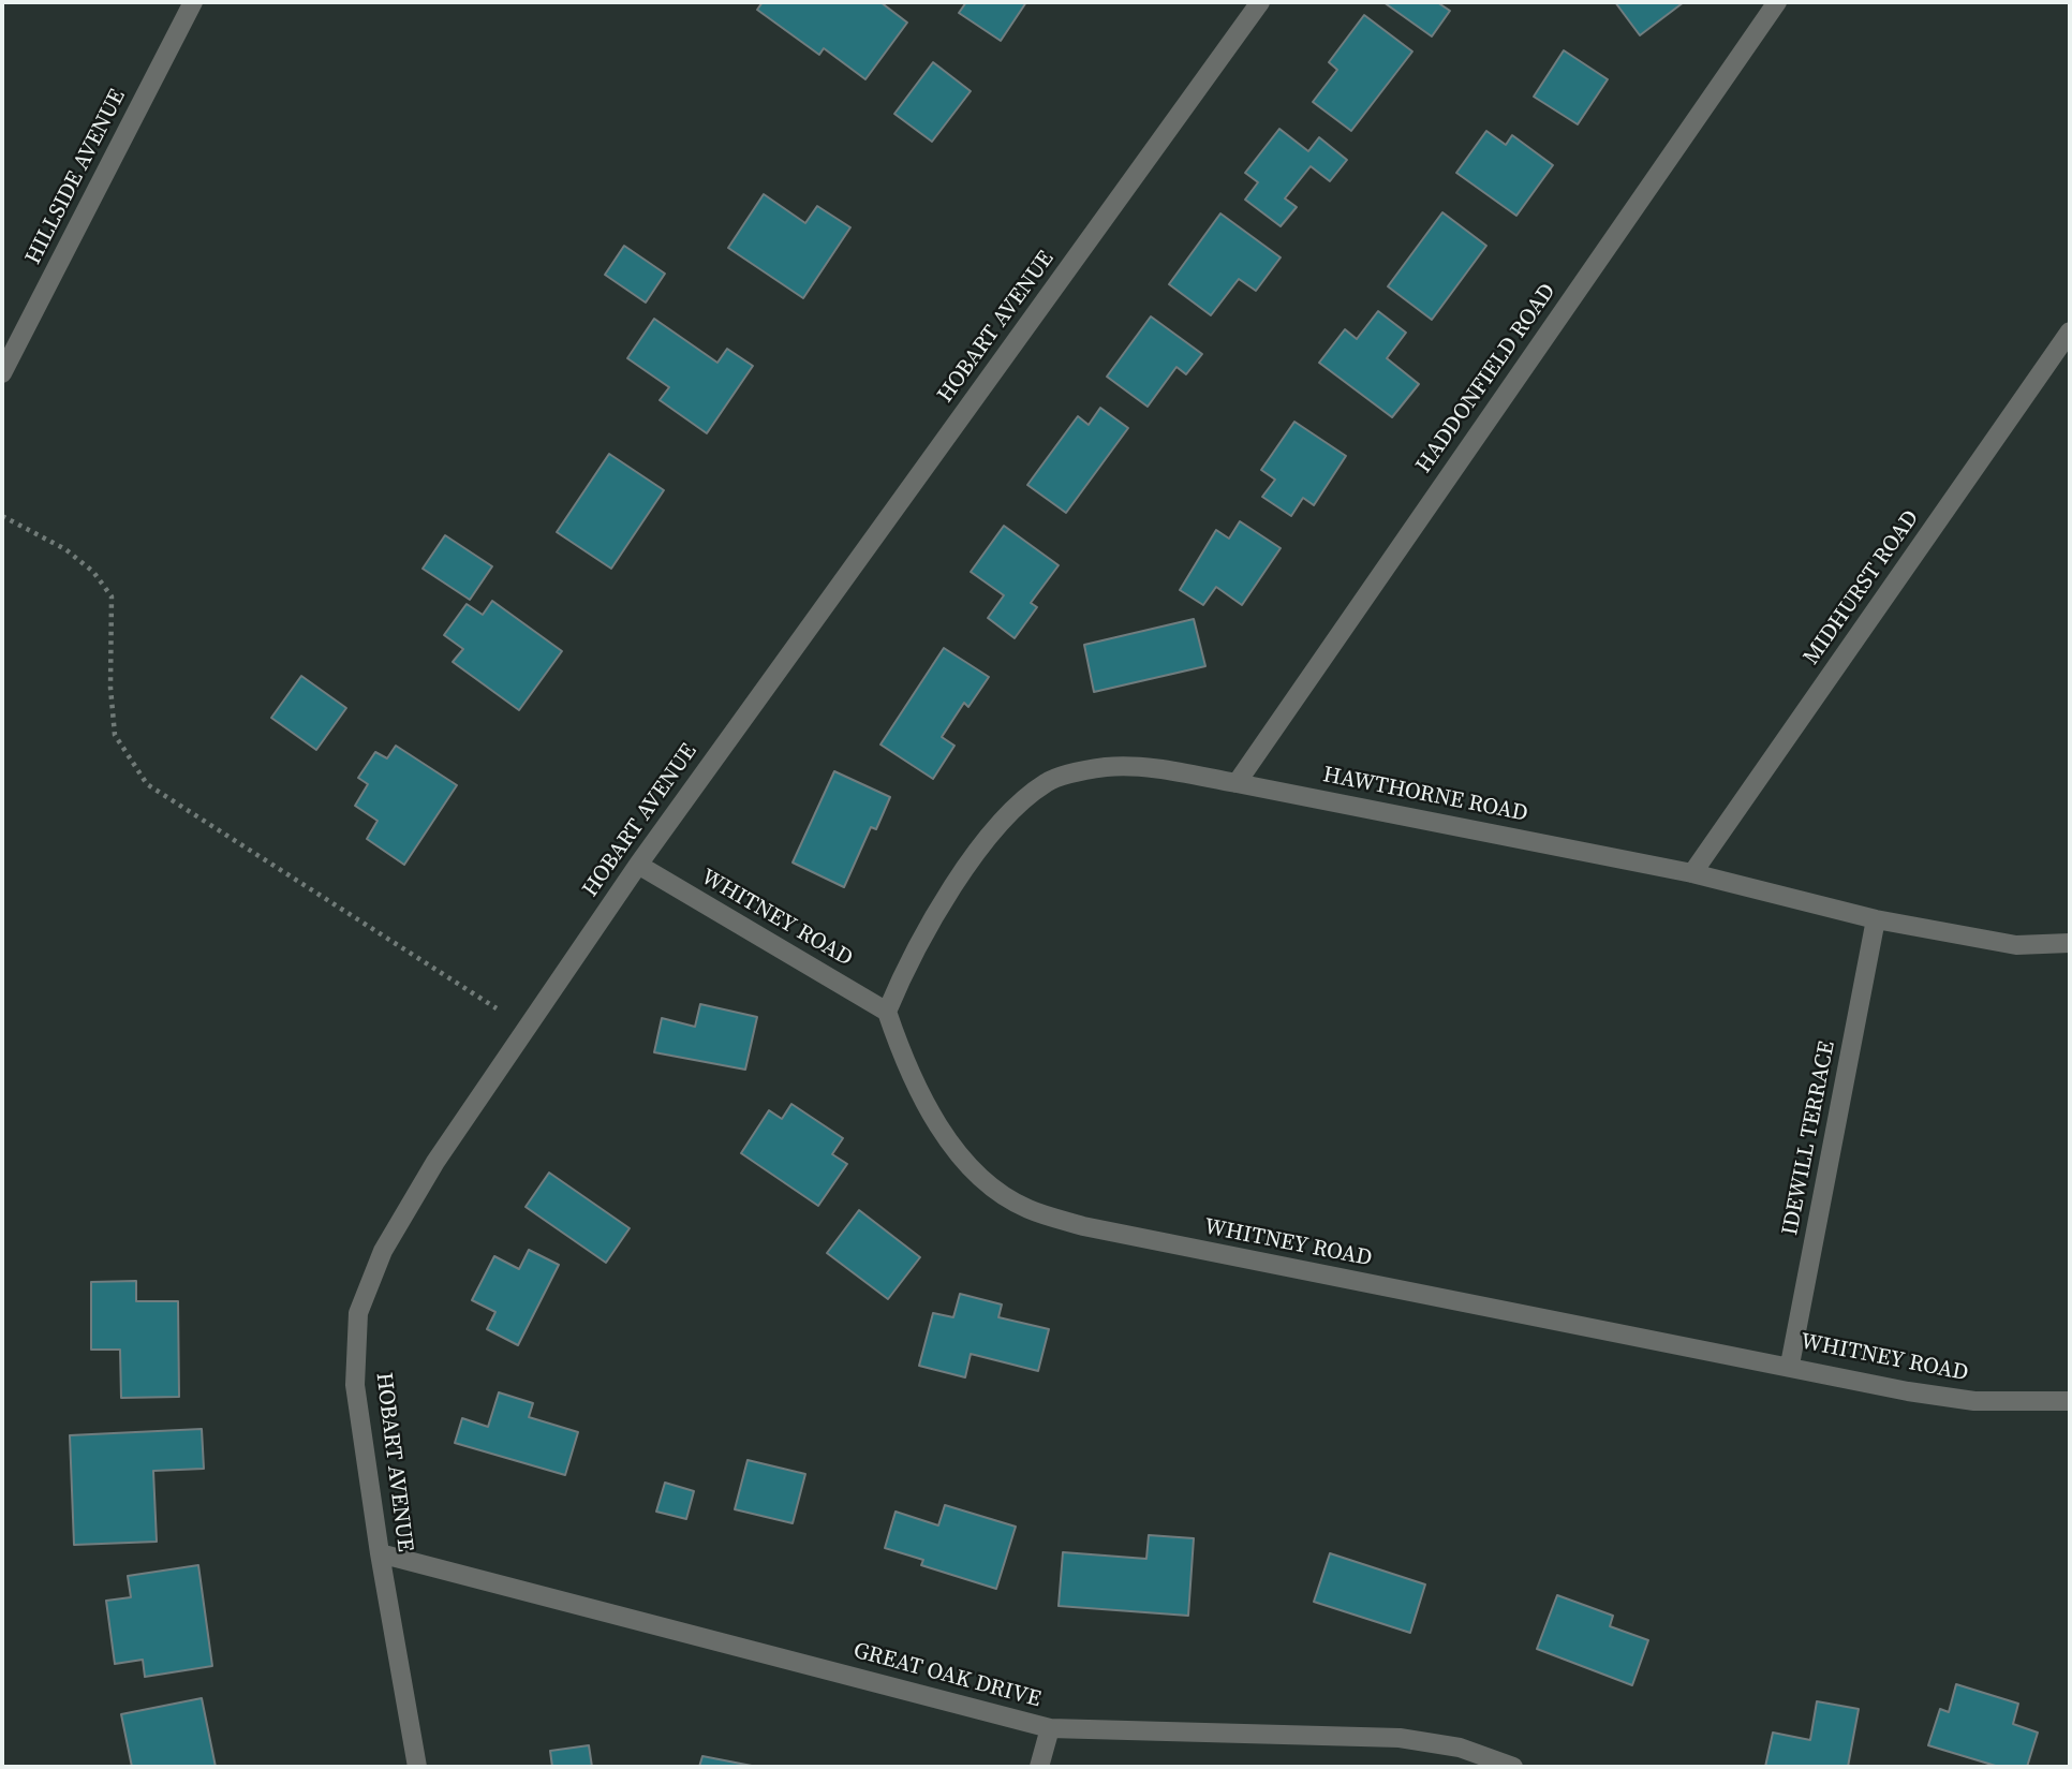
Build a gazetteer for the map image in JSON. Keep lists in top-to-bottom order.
{
  "streets": {
    "street": [
      "HILLSIDE AVENUE",
      "HOBART AVENUE",
      "HADDONFIELD ROAD",
      "MIDHURST ROAD",
      "HAWTHORNE ROAD",
      "WHITNEY ROAD",
      "IDEWILL TERRACE",
      "GREAT OAK DRIVE"
    ]
  },
  "crossings": [
    ["HOBART AVENUE", "WHITNEY ROAD"],
    ["HOBART AVENUE", "GREAT OAK DRIVE"],
    ["HADDONFIELD ROAD", "HAWTHORNE ROAD"],
    ["MIDHURST ROAD", "HAWTHORNE ROAD"],
    ["HAWTHORNE ROAD", "WHITNEY ROAD"],
    ["HAWTHORNE ROAD", "IDEWILL TERRACE"],
    ["WHITNEY ROAD", "IDEWILL TERRACE"]
  ]
}
